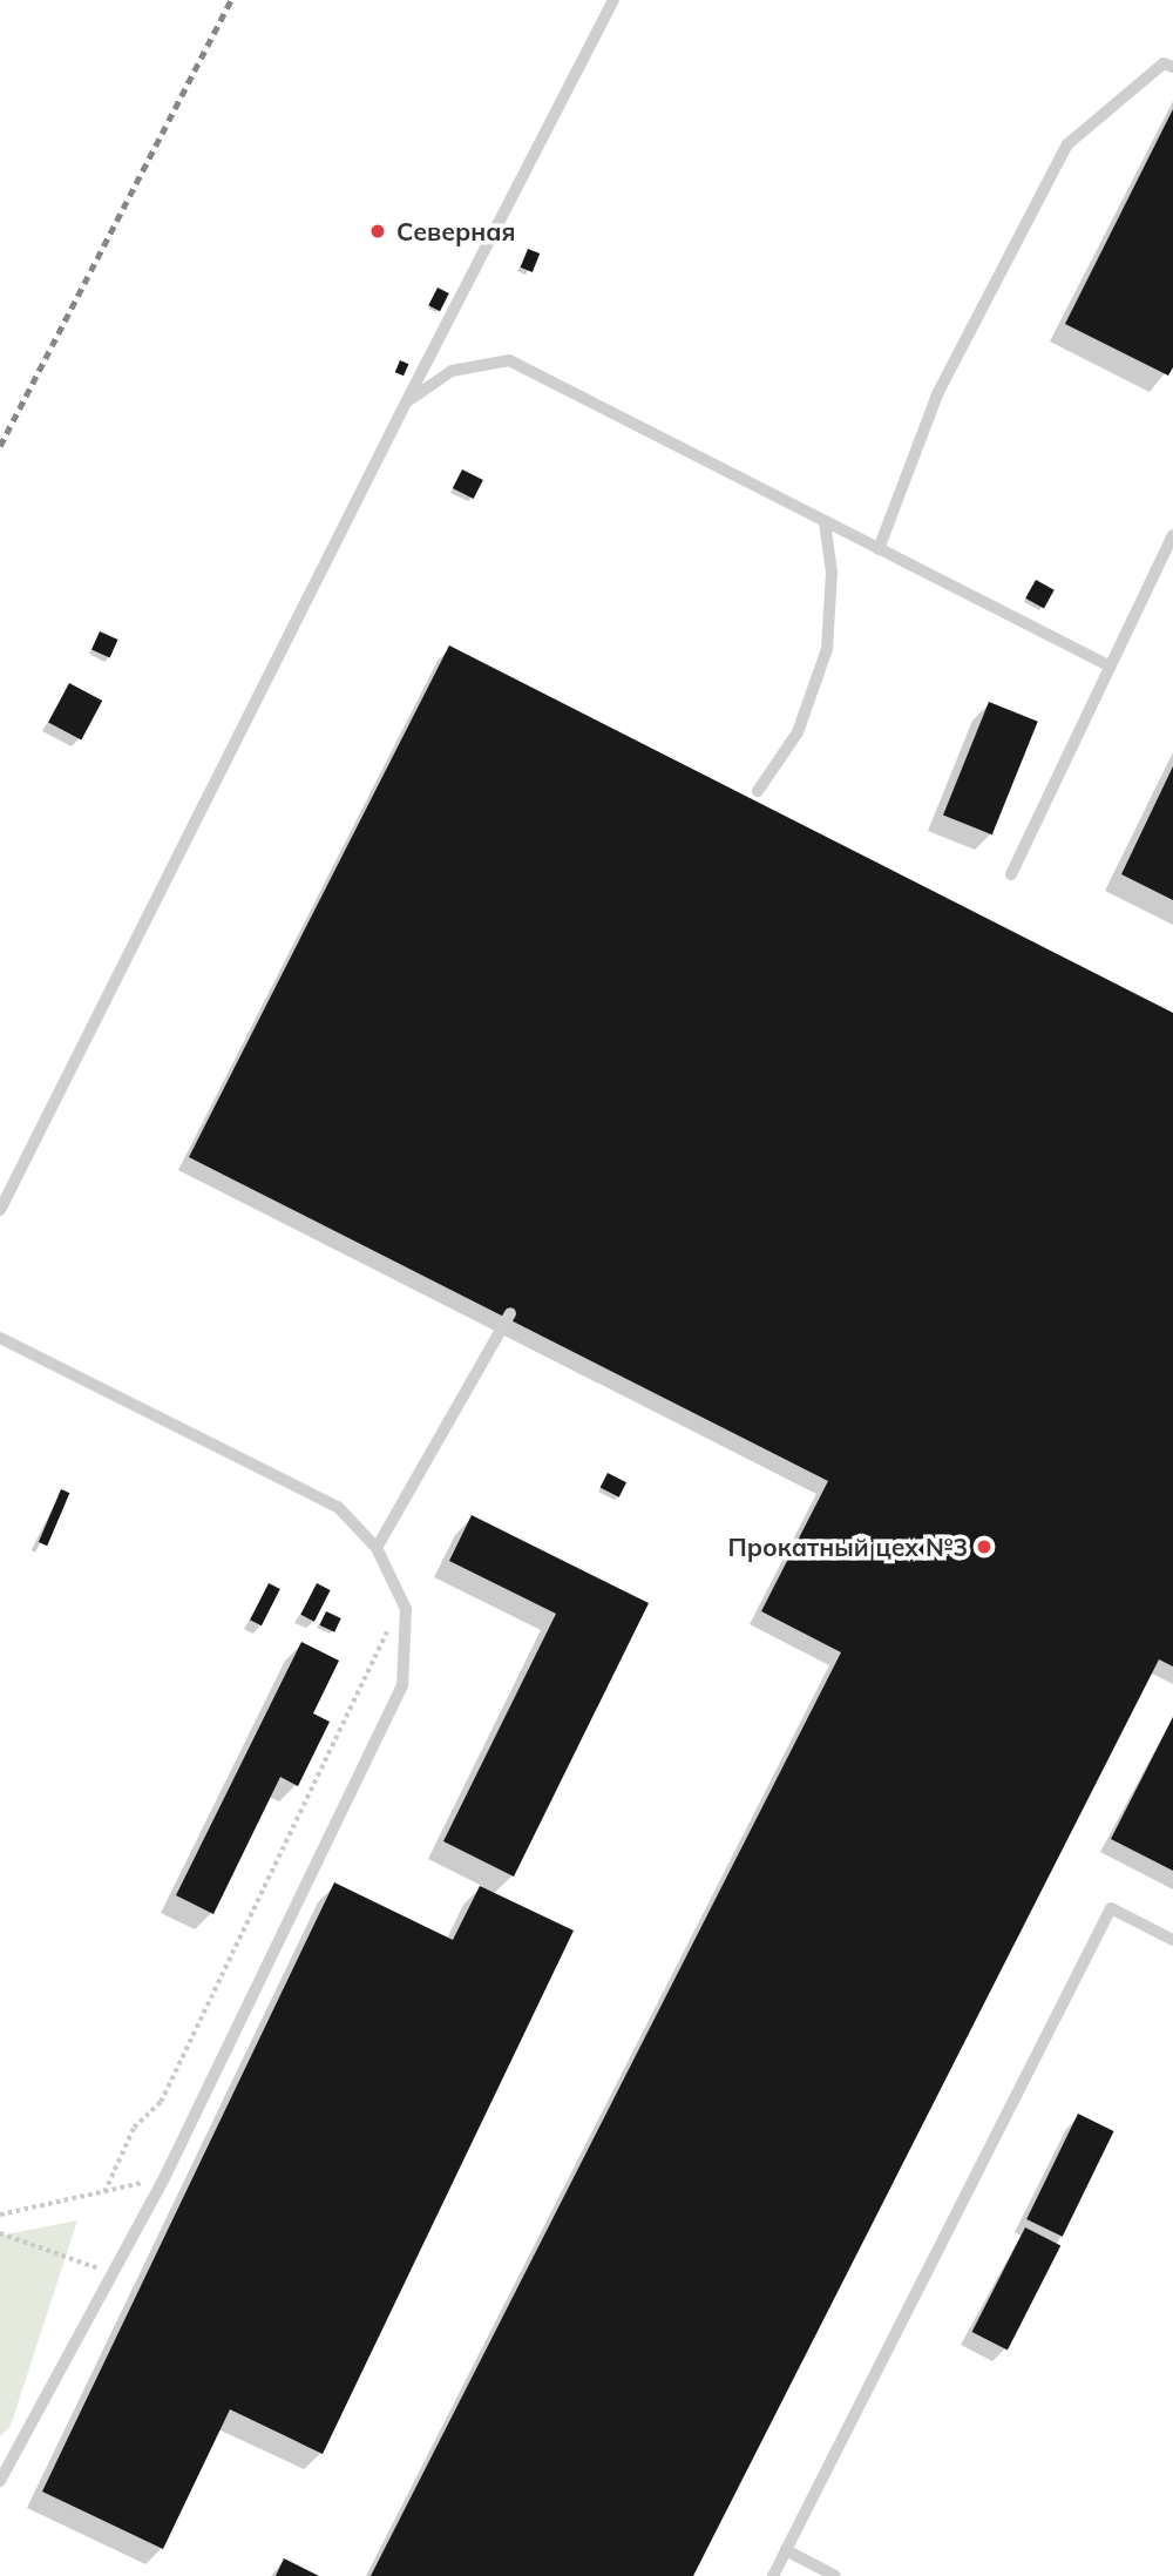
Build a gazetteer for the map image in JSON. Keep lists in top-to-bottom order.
{
  "places": ["Северная", "Прокатный цех №3"]
}
